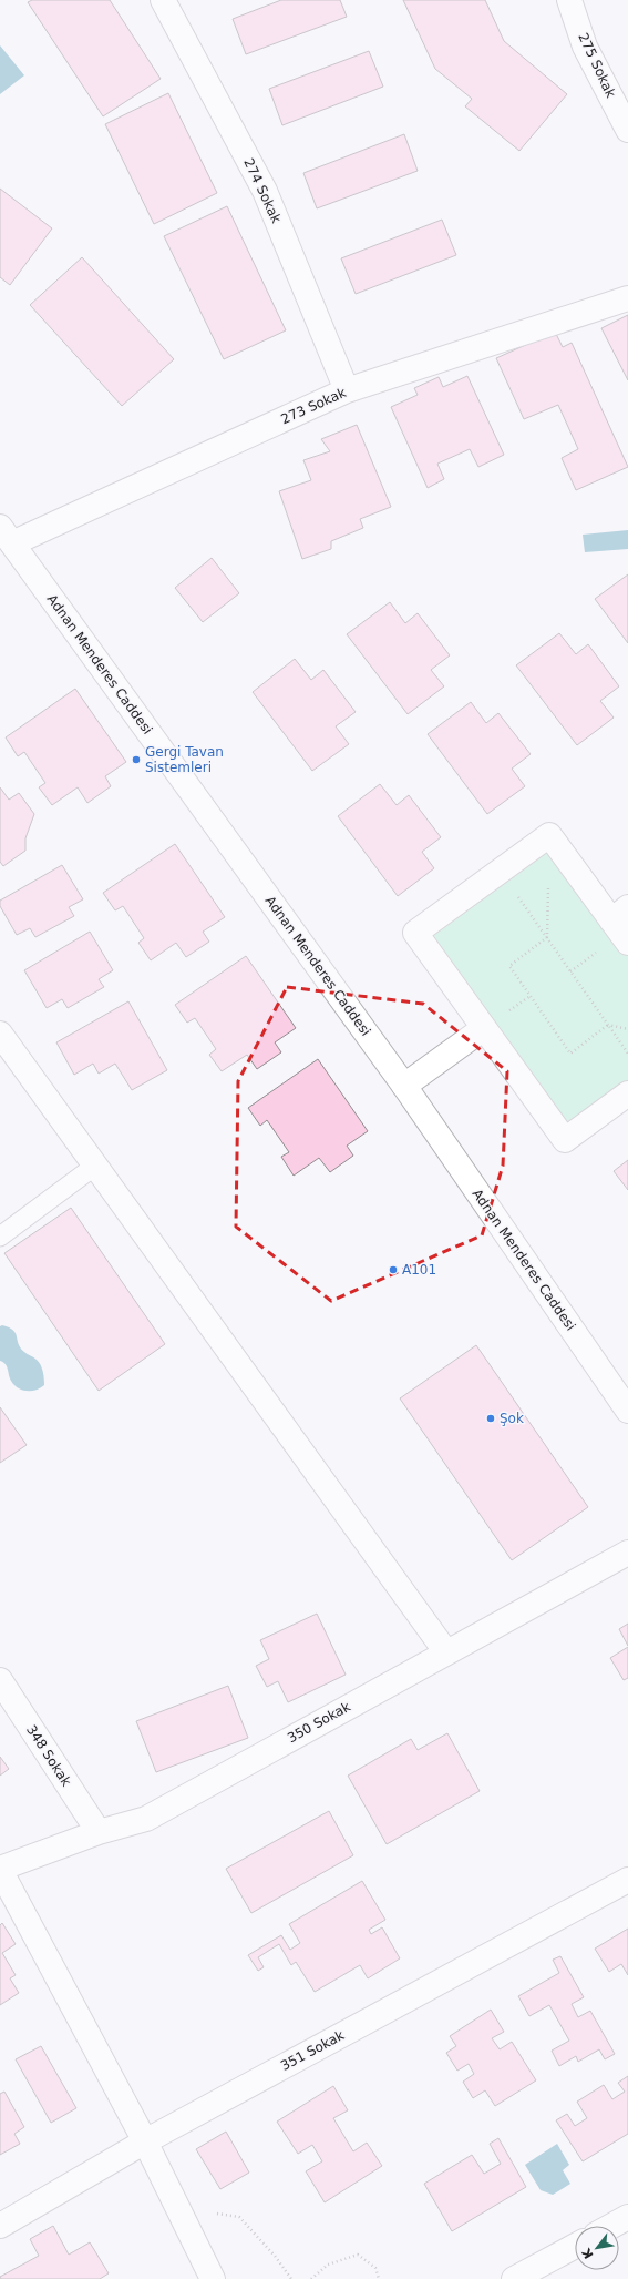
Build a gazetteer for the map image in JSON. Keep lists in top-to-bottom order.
{
  "streets": {
    "street": [
      "275 Sokak",
      "274 Sokak",
      "273 Sokak",
      "Adnan Menderes Caddesi",
      "350 Sokak",
      "348 Sokak",
      "351 Sokak"
    ]
  },
  "crossings": [
    ["274 Sokak", "273 Sokak"],
    ["273 Sokak", "Adnan Menderes Caddesi"],
    ["350 Sokak", "348 Sokak"]
  ],
  "places": ["Gergi Tavan Sistemleri", "A101", "Şok"],
  "north": "bottom left"
}
